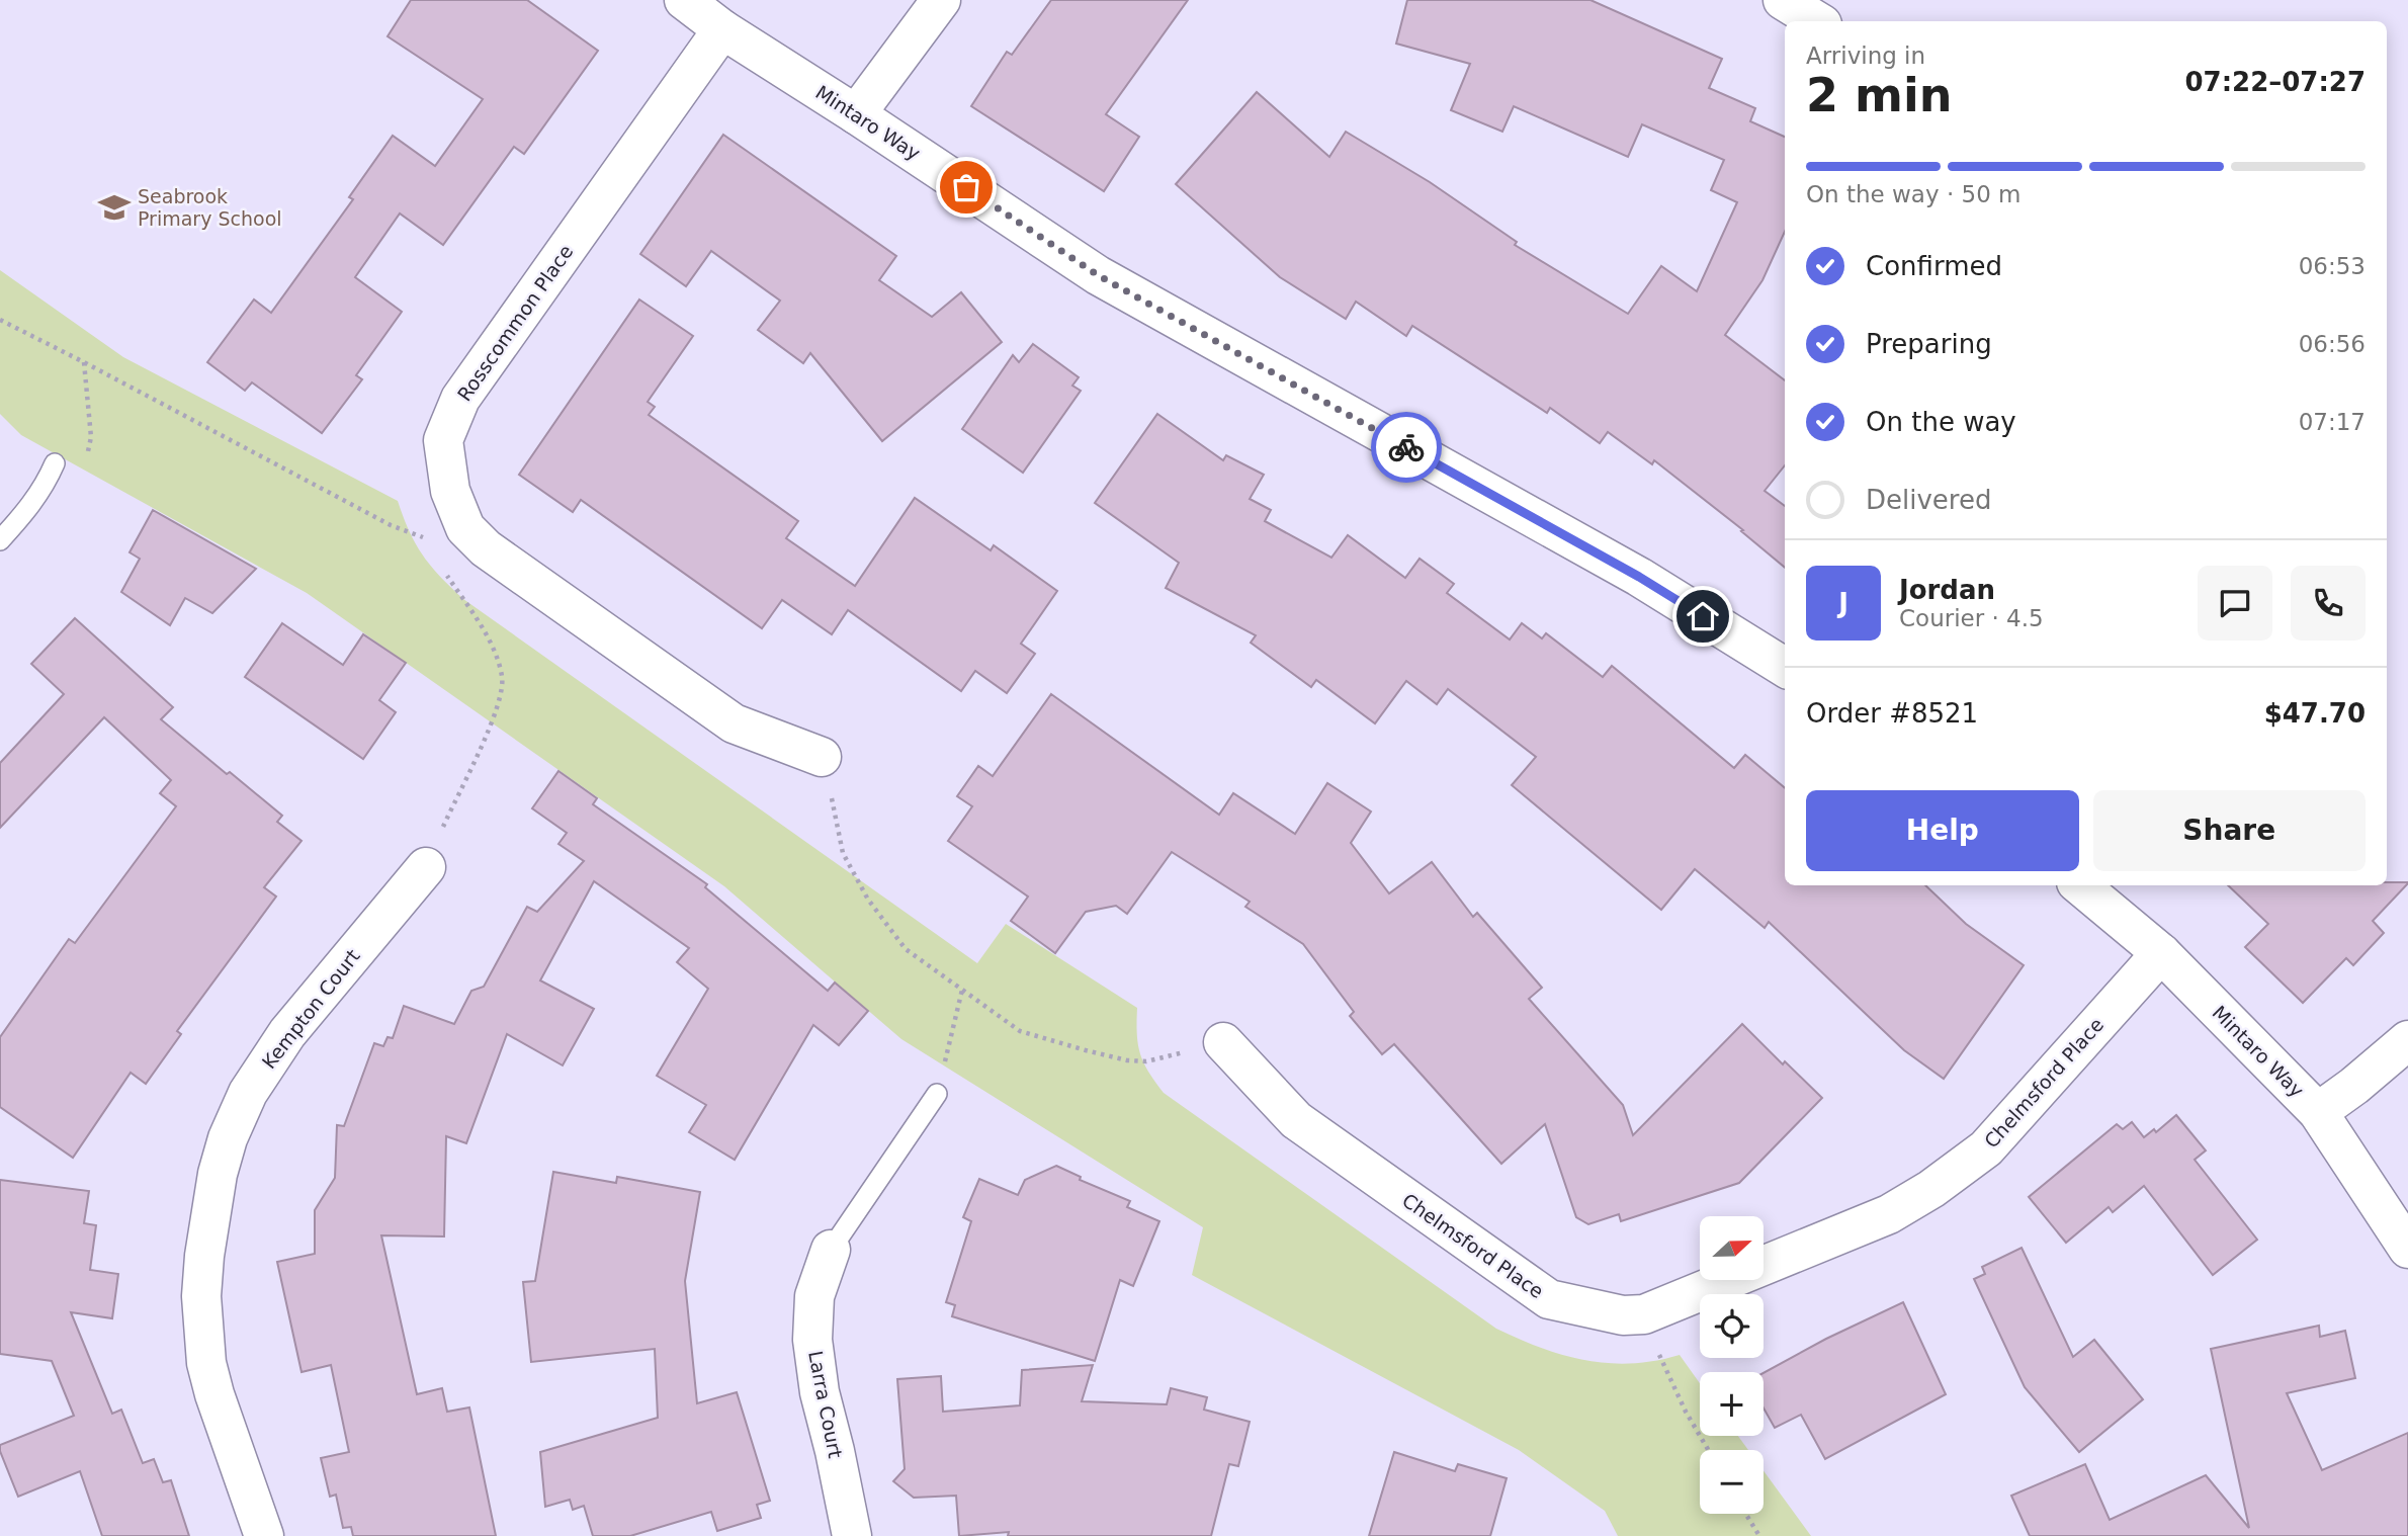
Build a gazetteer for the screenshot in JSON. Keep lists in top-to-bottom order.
{
  "streets": {
    "street": [
      "Mintaro Way",
      "Rosscommon Place",
      "Kempton Court",
      "Chelmsford Place",
      "Larra Court"
    ]
  },
  "crossings": [
    ["Mintaro Way", "Rosscommon Place"],
    ["Mintaro Way", "Chelmsford Place"]
  ],
  "places": {
    "school or university": ["Seabrook Primary School"]
  },
  "north": "right",
  "page": {
    "heading": ["2 min", "Arriving in", "07:22–07:27"],
    "panel": [
      "Jordan",
      "Courier · 4.5",
      "Order #8521",
      "$47.70"
    ],
    "bar": "On the way · 50 m",
    "list": [
      ["Confirmed", "06:53"],
      ["Preparing", "06:56"],
      ["On the way", "07:17"],
      "Delivered"
    ],
    "round": "J",
    "buttons": ["Help", "Share"],
    "map_buttons": ["+", "−"]
  }
}
